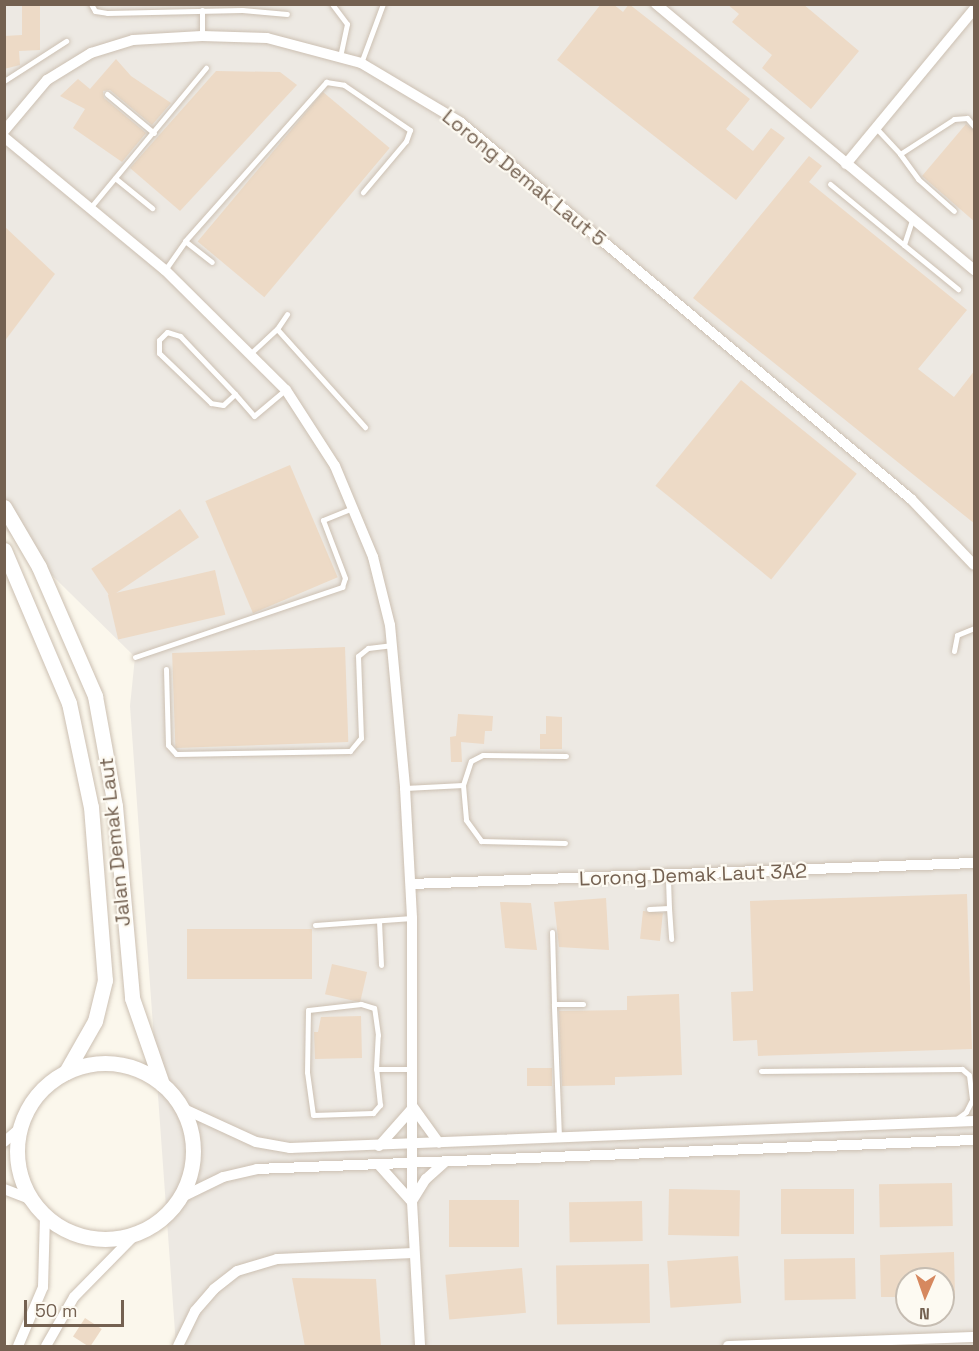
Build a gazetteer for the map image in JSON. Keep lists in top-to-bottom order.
{
  "streets": {
    "main road": ["Jalan Demak Laut"],
    "street": ["Lorong Demak Laut 5", "Lorong Demak Laut 3A2"]
  },
  "scale_bar": "50 m",
  "north": "bottom"
}
